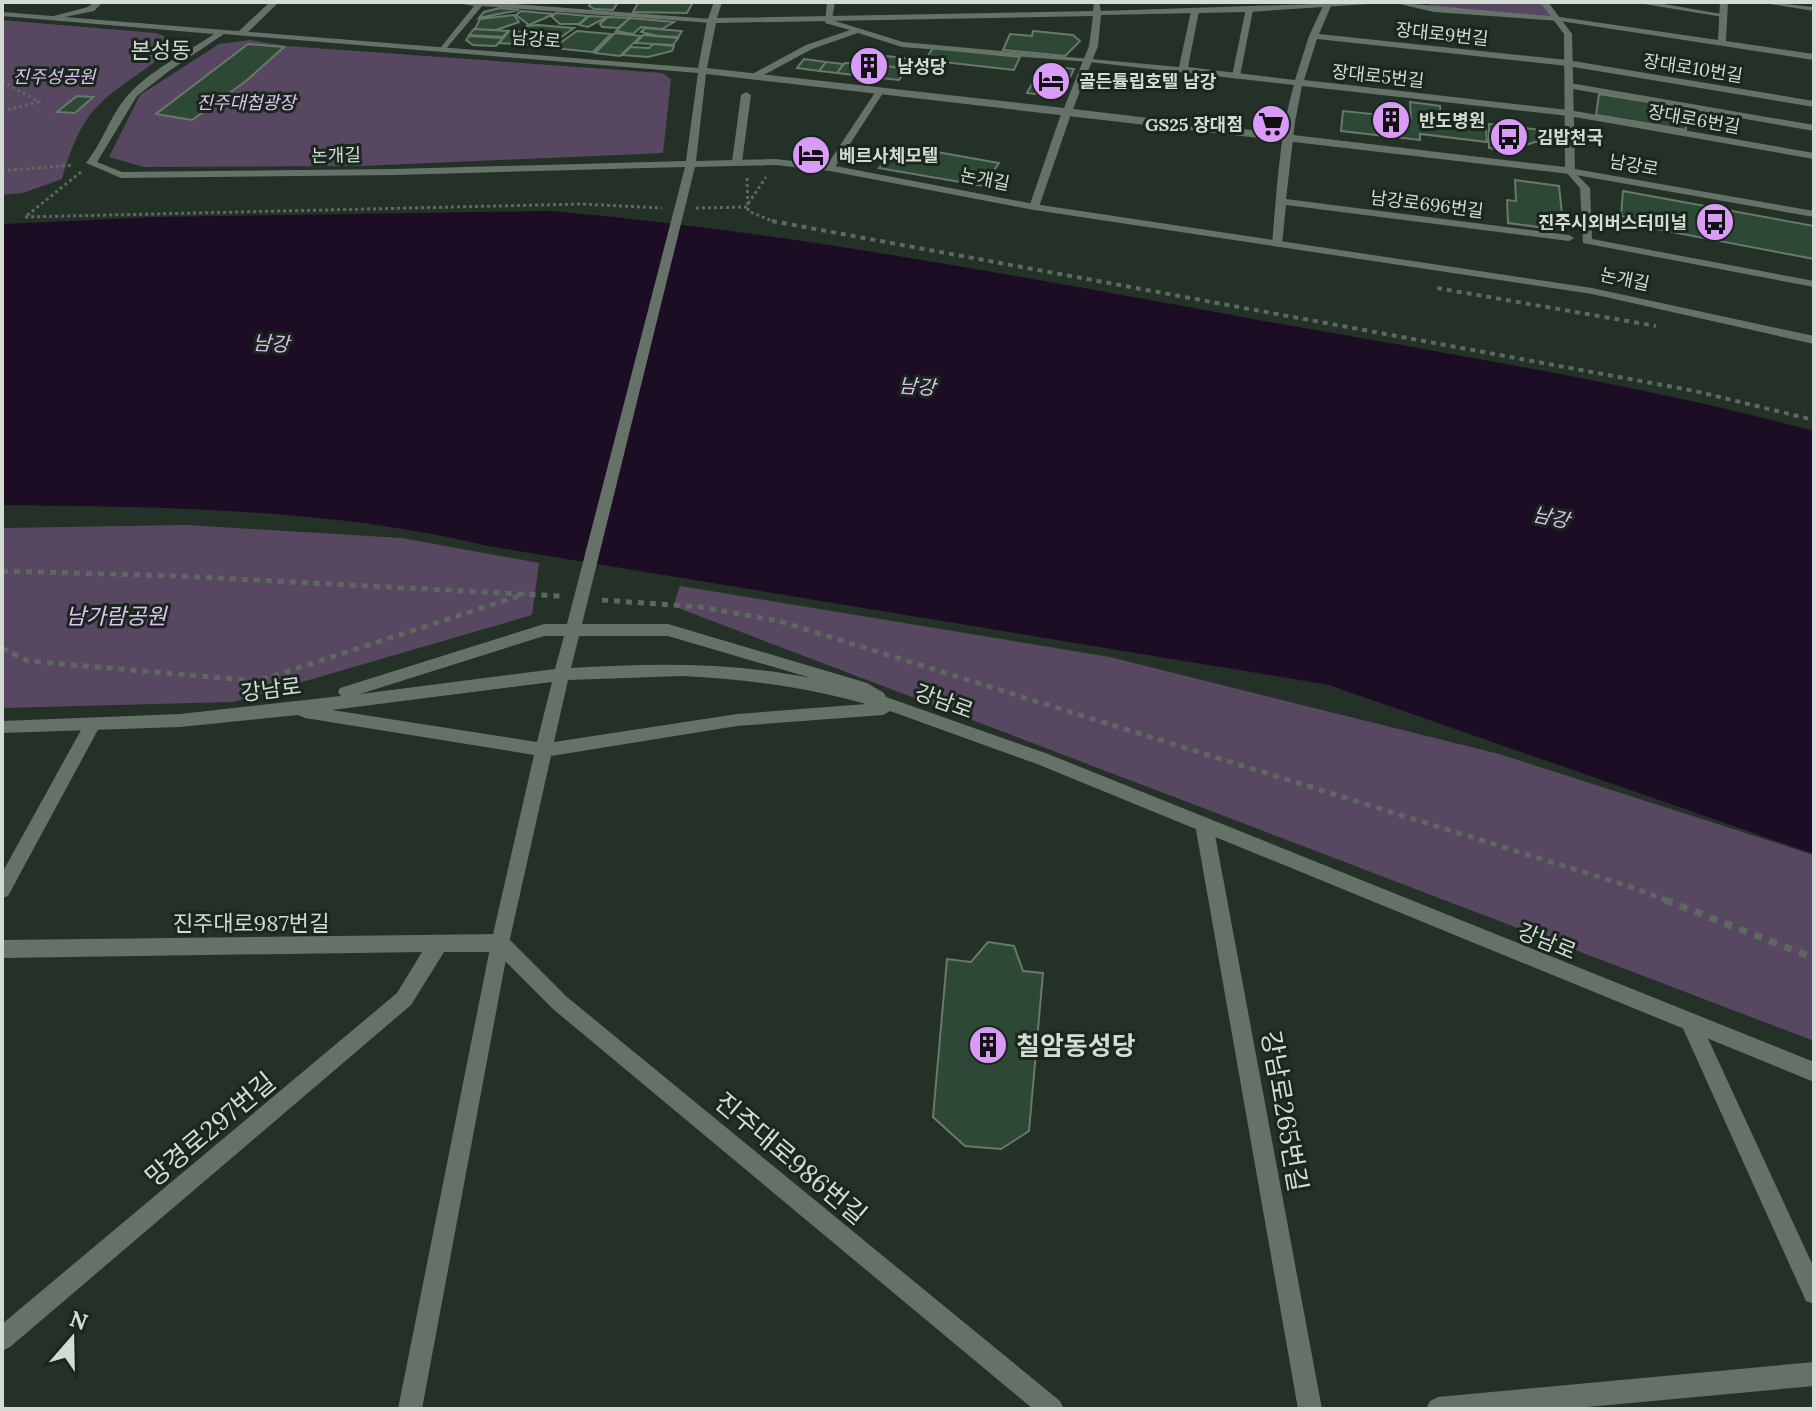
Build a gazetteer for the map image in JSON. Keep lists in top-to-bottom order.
{
  "streets": {
    "street": [
      "장대로9번길",
      "남강로",
      "장대로10번길",
      "장대로5번길",
      "장대로6번길",
      "논개길",
      "남강로696번길",
      "강남로",
      "진주대로987번길",
      "강남로265번길",
      "망경로297번길",
      "진주대로986번길"
    ]
  },
  "crossings": [
    ["장대로9번길", "장대로10번길"],
    ["장대로5번길", "장대로6번길"],
    ["강남로", "강남로265번길"],
    ["진주대로987번길", "망경로297번길"],
    ["진주대로987번길", "진주대로986번길"]
  ],
  "districts": ["본성동"],
  "water": ["남강"],
  "parks": ["진주성공원", "진주대첩광장", "남가람공원"],
  "places": {
    "building": ["남성당", "반도병원", "칠암동성당"],
    "hotel": ["골든튤립호텔 남강", "베르사체모텔"],
    "supermarket": ["GS25 장대점"],
    "bus stop": ["김밥천국", "진주시외버스터미널"]
  },
  "north": "top"
}
